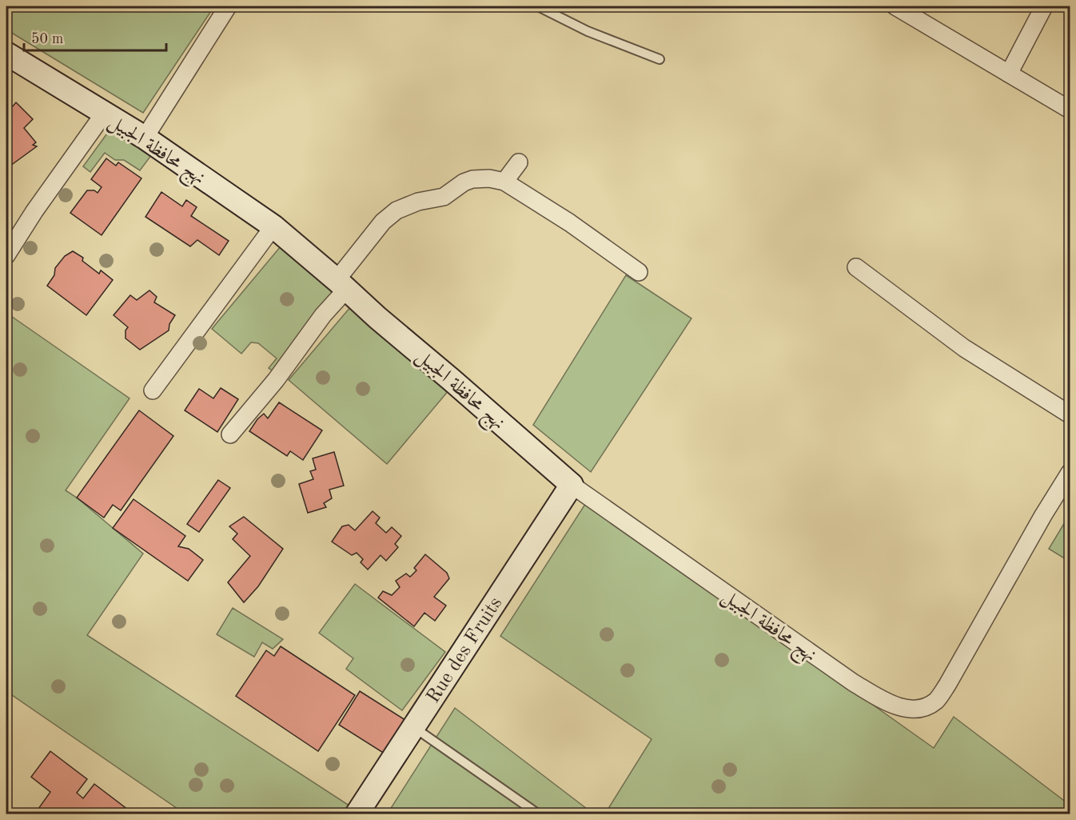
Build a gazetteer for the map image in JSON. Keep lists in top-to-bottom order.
{
  "streets": {
    "street": ["نهج محافظة الجبيل", "Rue des Fruits"]
  },
  "crossings": [
    ["نهج محافظة الجبيل", "Rue des Fruits"]
  ],
  "scale_bar": "50 m"
}
